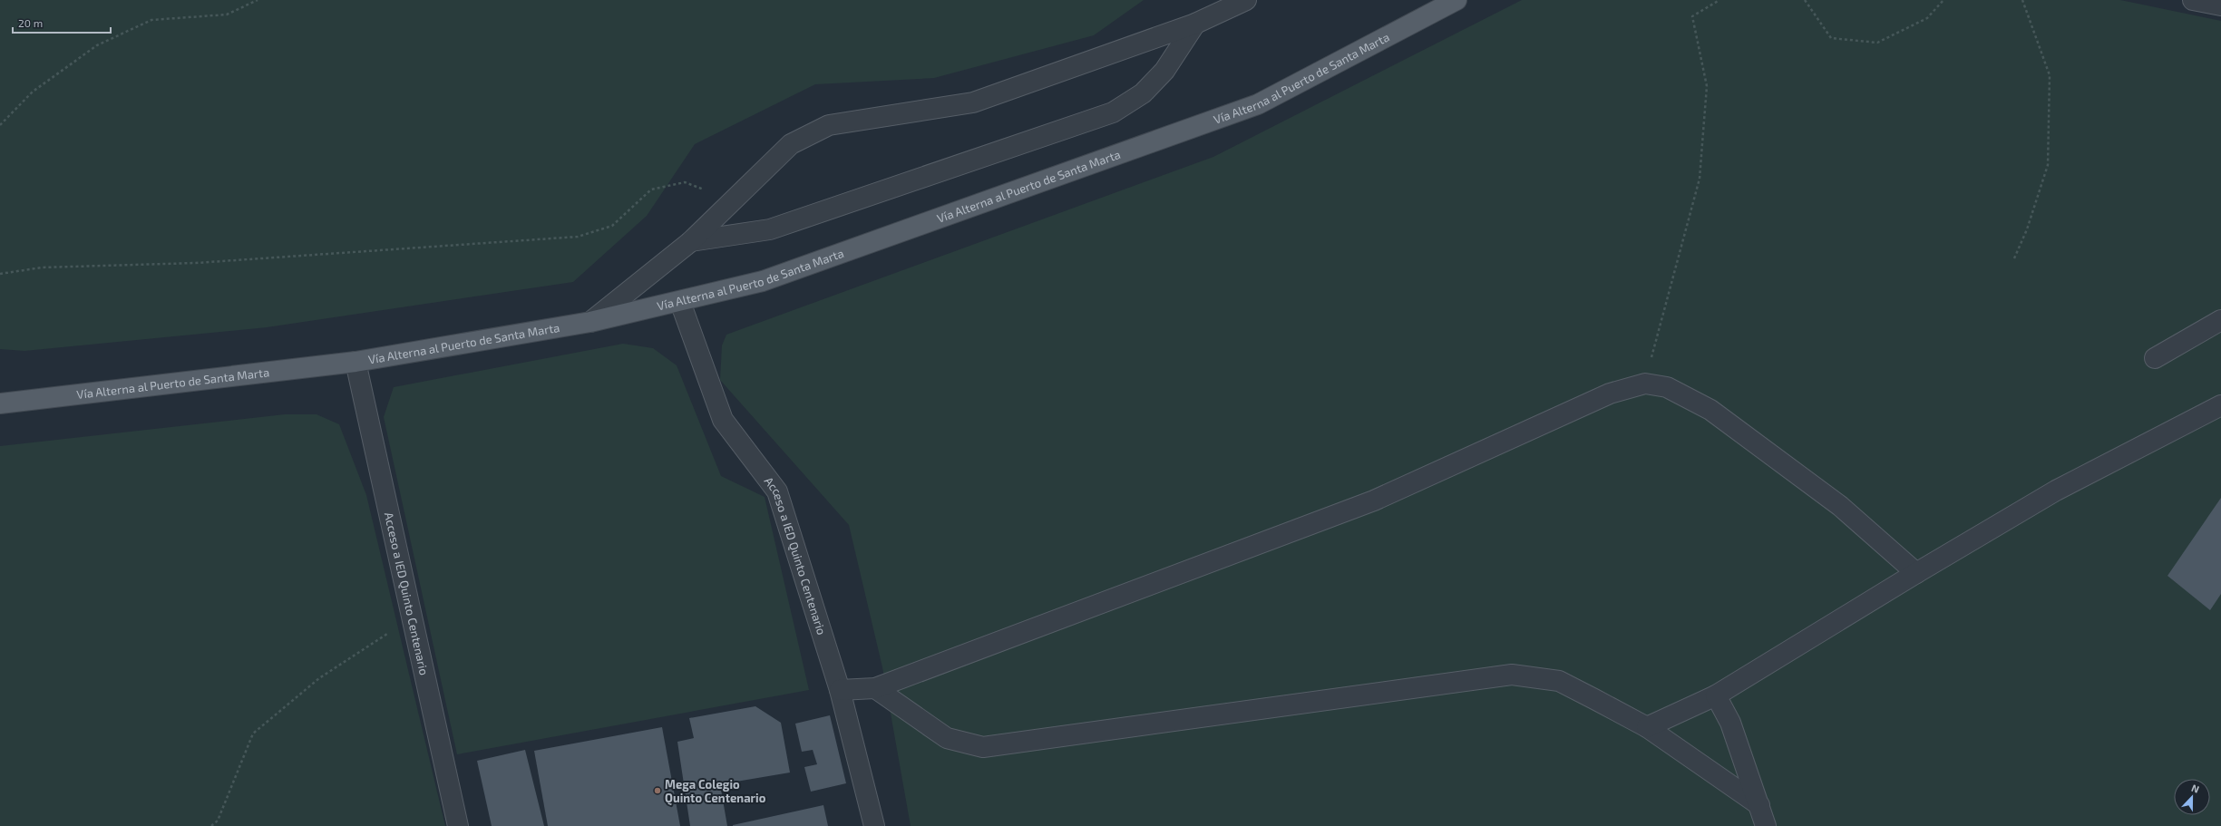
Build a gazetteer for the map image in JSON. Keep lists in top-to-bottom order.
{
  "streets": {
    "main road": ["Vía Alterna al Puerto de Santa Marta"],
    "street": ["Acceso a IED Quinto Centenario"]
  },
  "crossings": [
    ["Vía Alterna al Puerto de Santa Marta", "Acceso a IED Quinto Centenario"]
  ],
  "places": ["Mega Colegio Quinto Centenario"],
  "scale_bar": "20 m",
  "north": "top"
}
